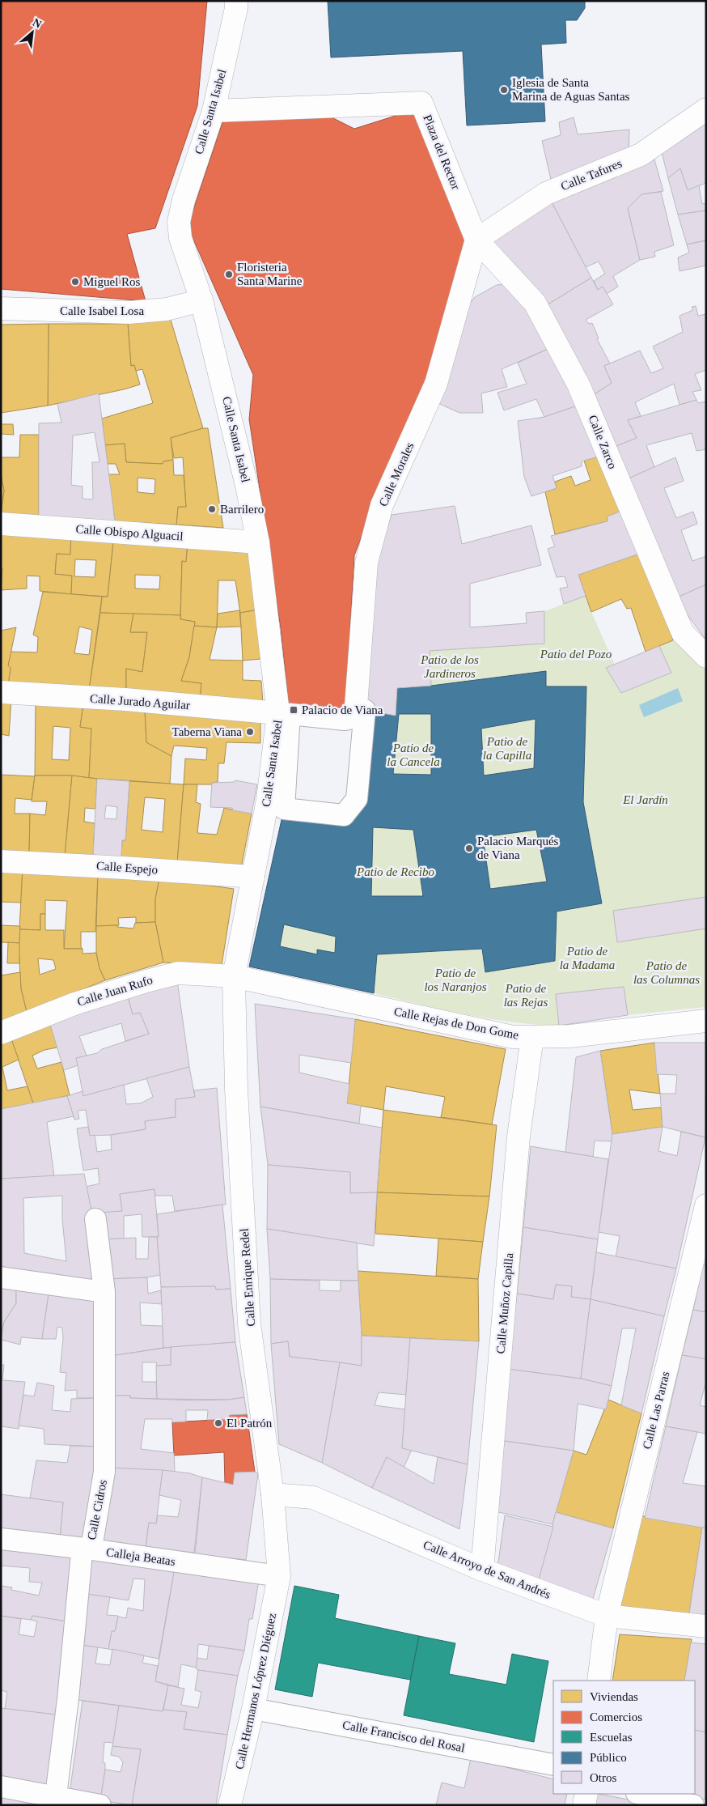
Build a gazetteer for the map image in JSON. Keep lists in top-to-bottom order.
{
  "streets": {
    "street": [
      "Calle Santa Isabel",
      "Plaza del Rector",
      "Calle Tafures",
      "Calle Isabel Losa",
      "Calle Zarco",
      "Calle Morales",
      "Calle Obispo Alguacil",
      "Calle Jurado Aguilar",
      "Calle Espejo",
      "Calle Juan Rufo",
      "Calle Rejas de Don Gome",
      "Calle Enrique Redel",
      "Calle Muñoz Capilla",
      "Calle Las Parras",
      "Calle Cidros",
      "Calleja Beatas",
      "Calle Arroyo de San Andrés",
      "Calle Hermanos Lóprez Diéguez",
      "Calle Francisco del Rosal"
    ]
  },
  "crossings": [
    ["Calle Santa Isabel", "Plaza del Rector"],
    ["Calle Santa Isabel", "Calle Isabel Losa"],
    ["Calle Santa Isabel", "Calle Obispo Alguacil"],
    ["Calle Santa Isabel", "Calle Jurado Aguilar"],
    ["Calle Santa Isabel", "Calle Espejo"],
    ["Calle Santa Isabel", "Calle Juan Rufo"],
    ["Calle Santa Isabel", "Calle Rejas de Don Gome"],
    ["Calle Santa Isabel", "Calle Enrique Redel"],
    ["Plaza del Rector", "Calle Tafures"],
    ["Plaza del Rector", "Calle Zarco"],
    ["Plaza del Rector", "Calle Morales"],
    ["Calle Tafures", "Calle Zarco"],
    ["Calle Tafures", "Calle Morales"],
    ["Calle Zarco", "Calle Morales"],
    ["Calle Juan Rufo", "Calle Rejas de Don Gome"],
    ["Calle Juan Rufo", "Calle Enrique Redel"],
    ["Calle Rejas de Don Gome", "Calle Enrique Redel"],
    ["Calle Rejas de Don Gome", "Calle Muñoz Capilla"],
    ["Calle Enrique Redel", "Calleja Beatas"],
    ["Calle Enrique Redel", "Calle Arroyo de San Andrés"],
    ["Calle Enrique Redel", "Calle Hermanos Lóprez Diéguez"],
    ["Calle Muñoz Capilla", "Calle Arroyo de San Andrés"],
    ["Calle Las Parras", "Calle Arroyo de San Andrés"],
    ["Calle Cidros", "Calleja Beatas"],
    ["Calleja Beatas", "Calle Hermanos Lóprez Diéguez"],
    ["Calle Hermanos Lóprez Diéguez", "Calle Francisco del Rosal"]
  ],
  "parks": [
    "Patio del Pozo",
    "Patio de los Jardineros",
    "Patio de la Capilla",
    "Patio de la Cancela",
    "El Jardín",
    "Patio de Recibo",
    "Patio de la Madama",
    "Patio de las Columnas",
    "Patio de los Naranjos",
    "Patio de las Rejas"
  ],
  "places": {
    "other": [
      "Iglesia de Santa Marina de Aguas Santas",
      "Floristeria Santa Marine",
      "Miguel Ros",
      "Barrilero",
      "Taberna Viana",
      "Palacio Marqués de Viana",
      "El Patrón"
    ],
    "transit": ["Palacio de Viana"]
  },
  "legend": [
    "Viviendas",
    "Comercios",
    "Escuelas",
    "Público",
    "Otros"
  ],
  "north": "top right"
}
